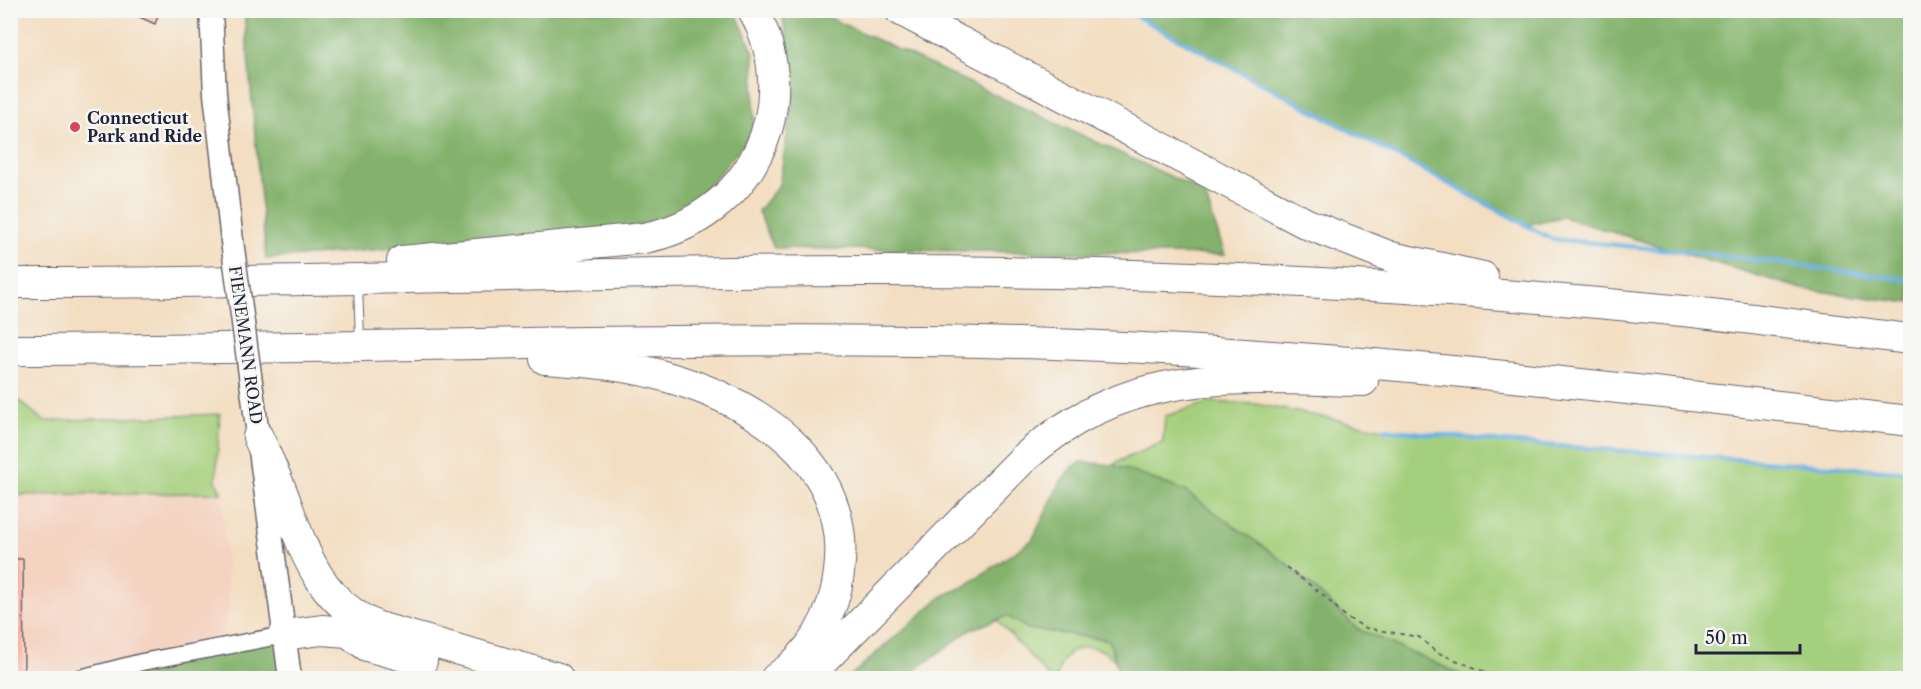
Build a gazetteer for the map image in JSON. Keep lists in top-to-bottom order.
{
  "streets": {
    "main road": ["FIENEMANN ROAD"]
  },
  "places": ["Connecticut Park and Ride"],
  "scale_bar": "50 m"
}
